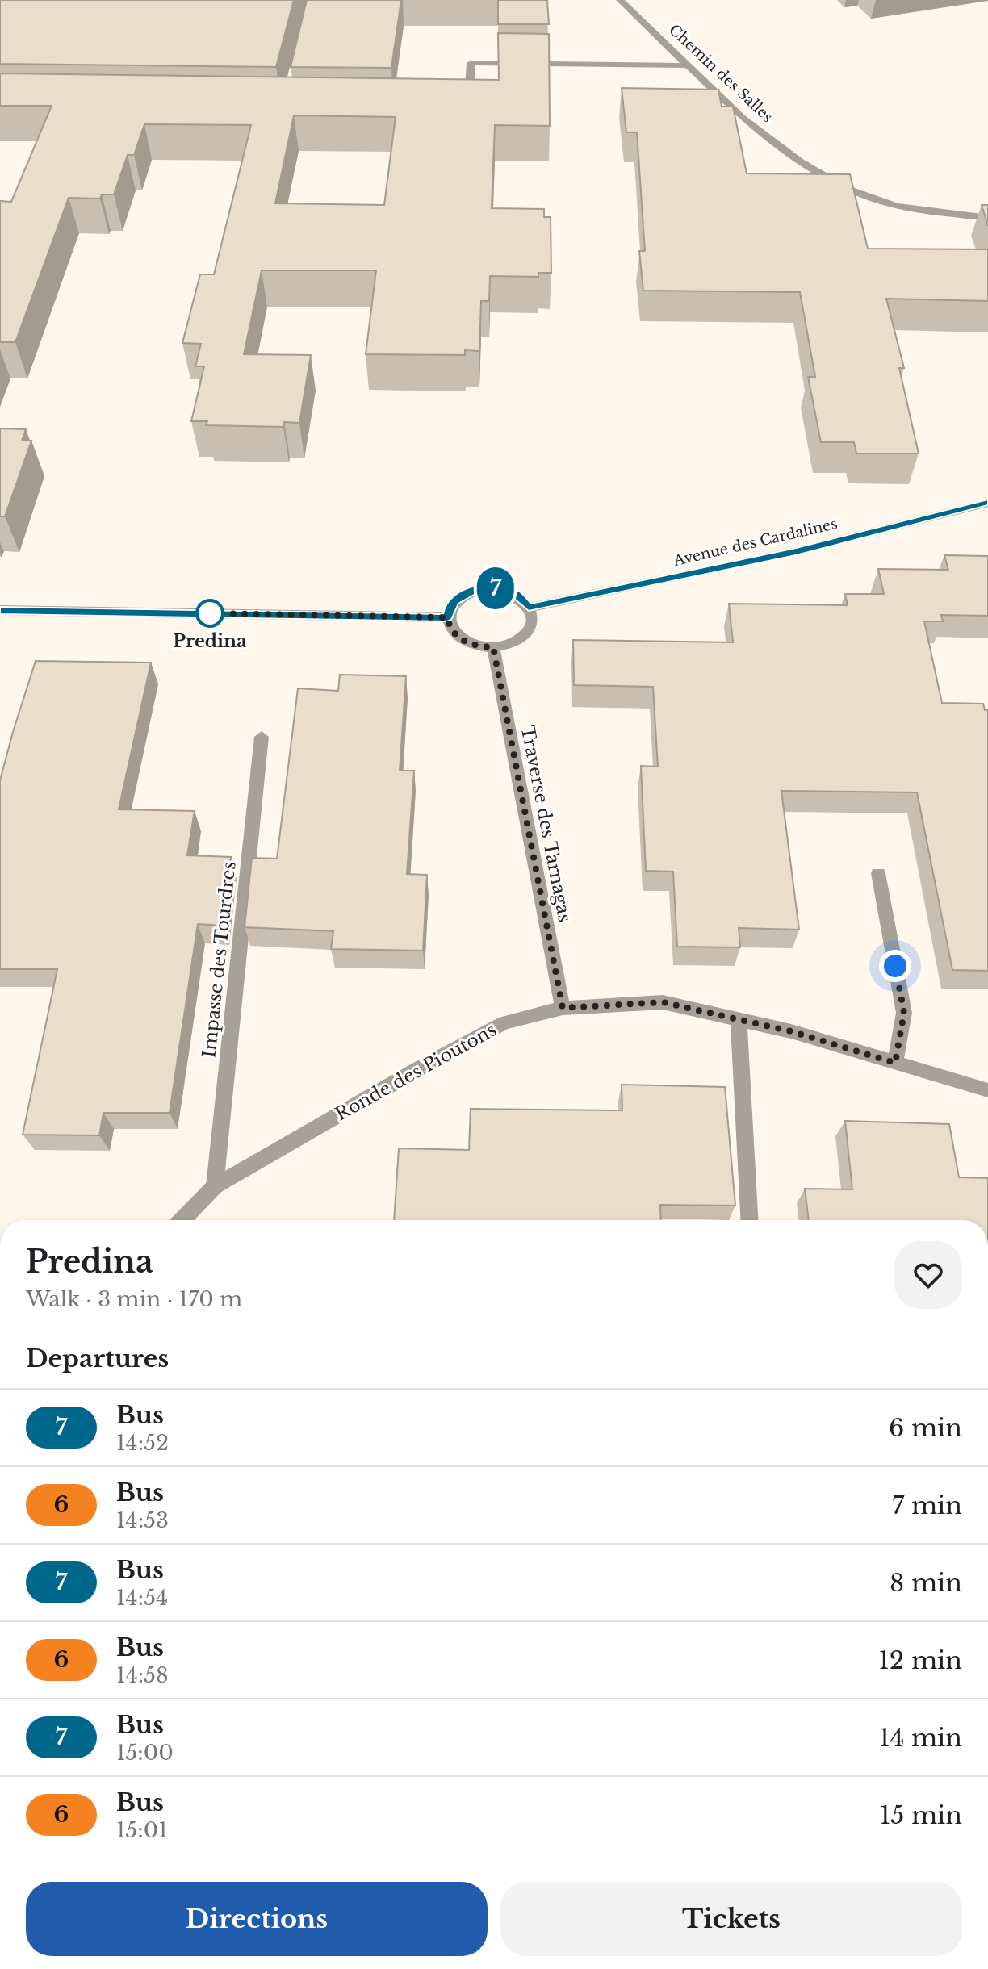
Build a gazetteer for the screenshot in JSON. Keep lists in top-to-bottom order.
{
  "streets": {
    "street": [
      "Chemin des Salles",
      "Avenue des Cardalines",
      "Traverse des Tarnagas",
      "Impasse des Tourdres",
      "Ronde des Pioutons"
    ]
  },
  "crossings": [
    ["Avenue des Cardalines", "Traverse des Tarnagas"],
    ["Traverse des Tarnagas", "Ronde des Pioutons"],
    ["Impasse des Tourdres", "Ronde des Pioutons"]
  ],
  "places": ["Predina"],
  "lines": ["bus line 7"],
  "page": {
    "on_map": "7",
    "heading": [
      ["Predina", "Walk · 3 min · 170 m"],
      "Departures"
    ],
    "list": [
      {
        "mark": "7",
        "name": "Bus",
        "note": "14:52",
        "value": "6 min"
      },
      {
        "mark": "6",
        "name": "Bus",
        "note": "14:53",
        "value": "7 min"
      },
      {
        "mark": "7",
        "name": "Bus",
        "note": "14:54",
        "value": "8 min"
      },
      {
        "mark": "6",
        "name": "Bus",
        "note": "14:58",
        "value": "12 min"
      },
      {
        "mark": "7",
        "name": "Bus",
        "note": "15:00",
        "value": "14 min"
      },
      {
        "mark": "6",
        "name": "Bus",
        "note": "15:01",
        "value": "15 min"
      }
    ],
    "buttons": ["Directions", "Tickets"]
  }
}
